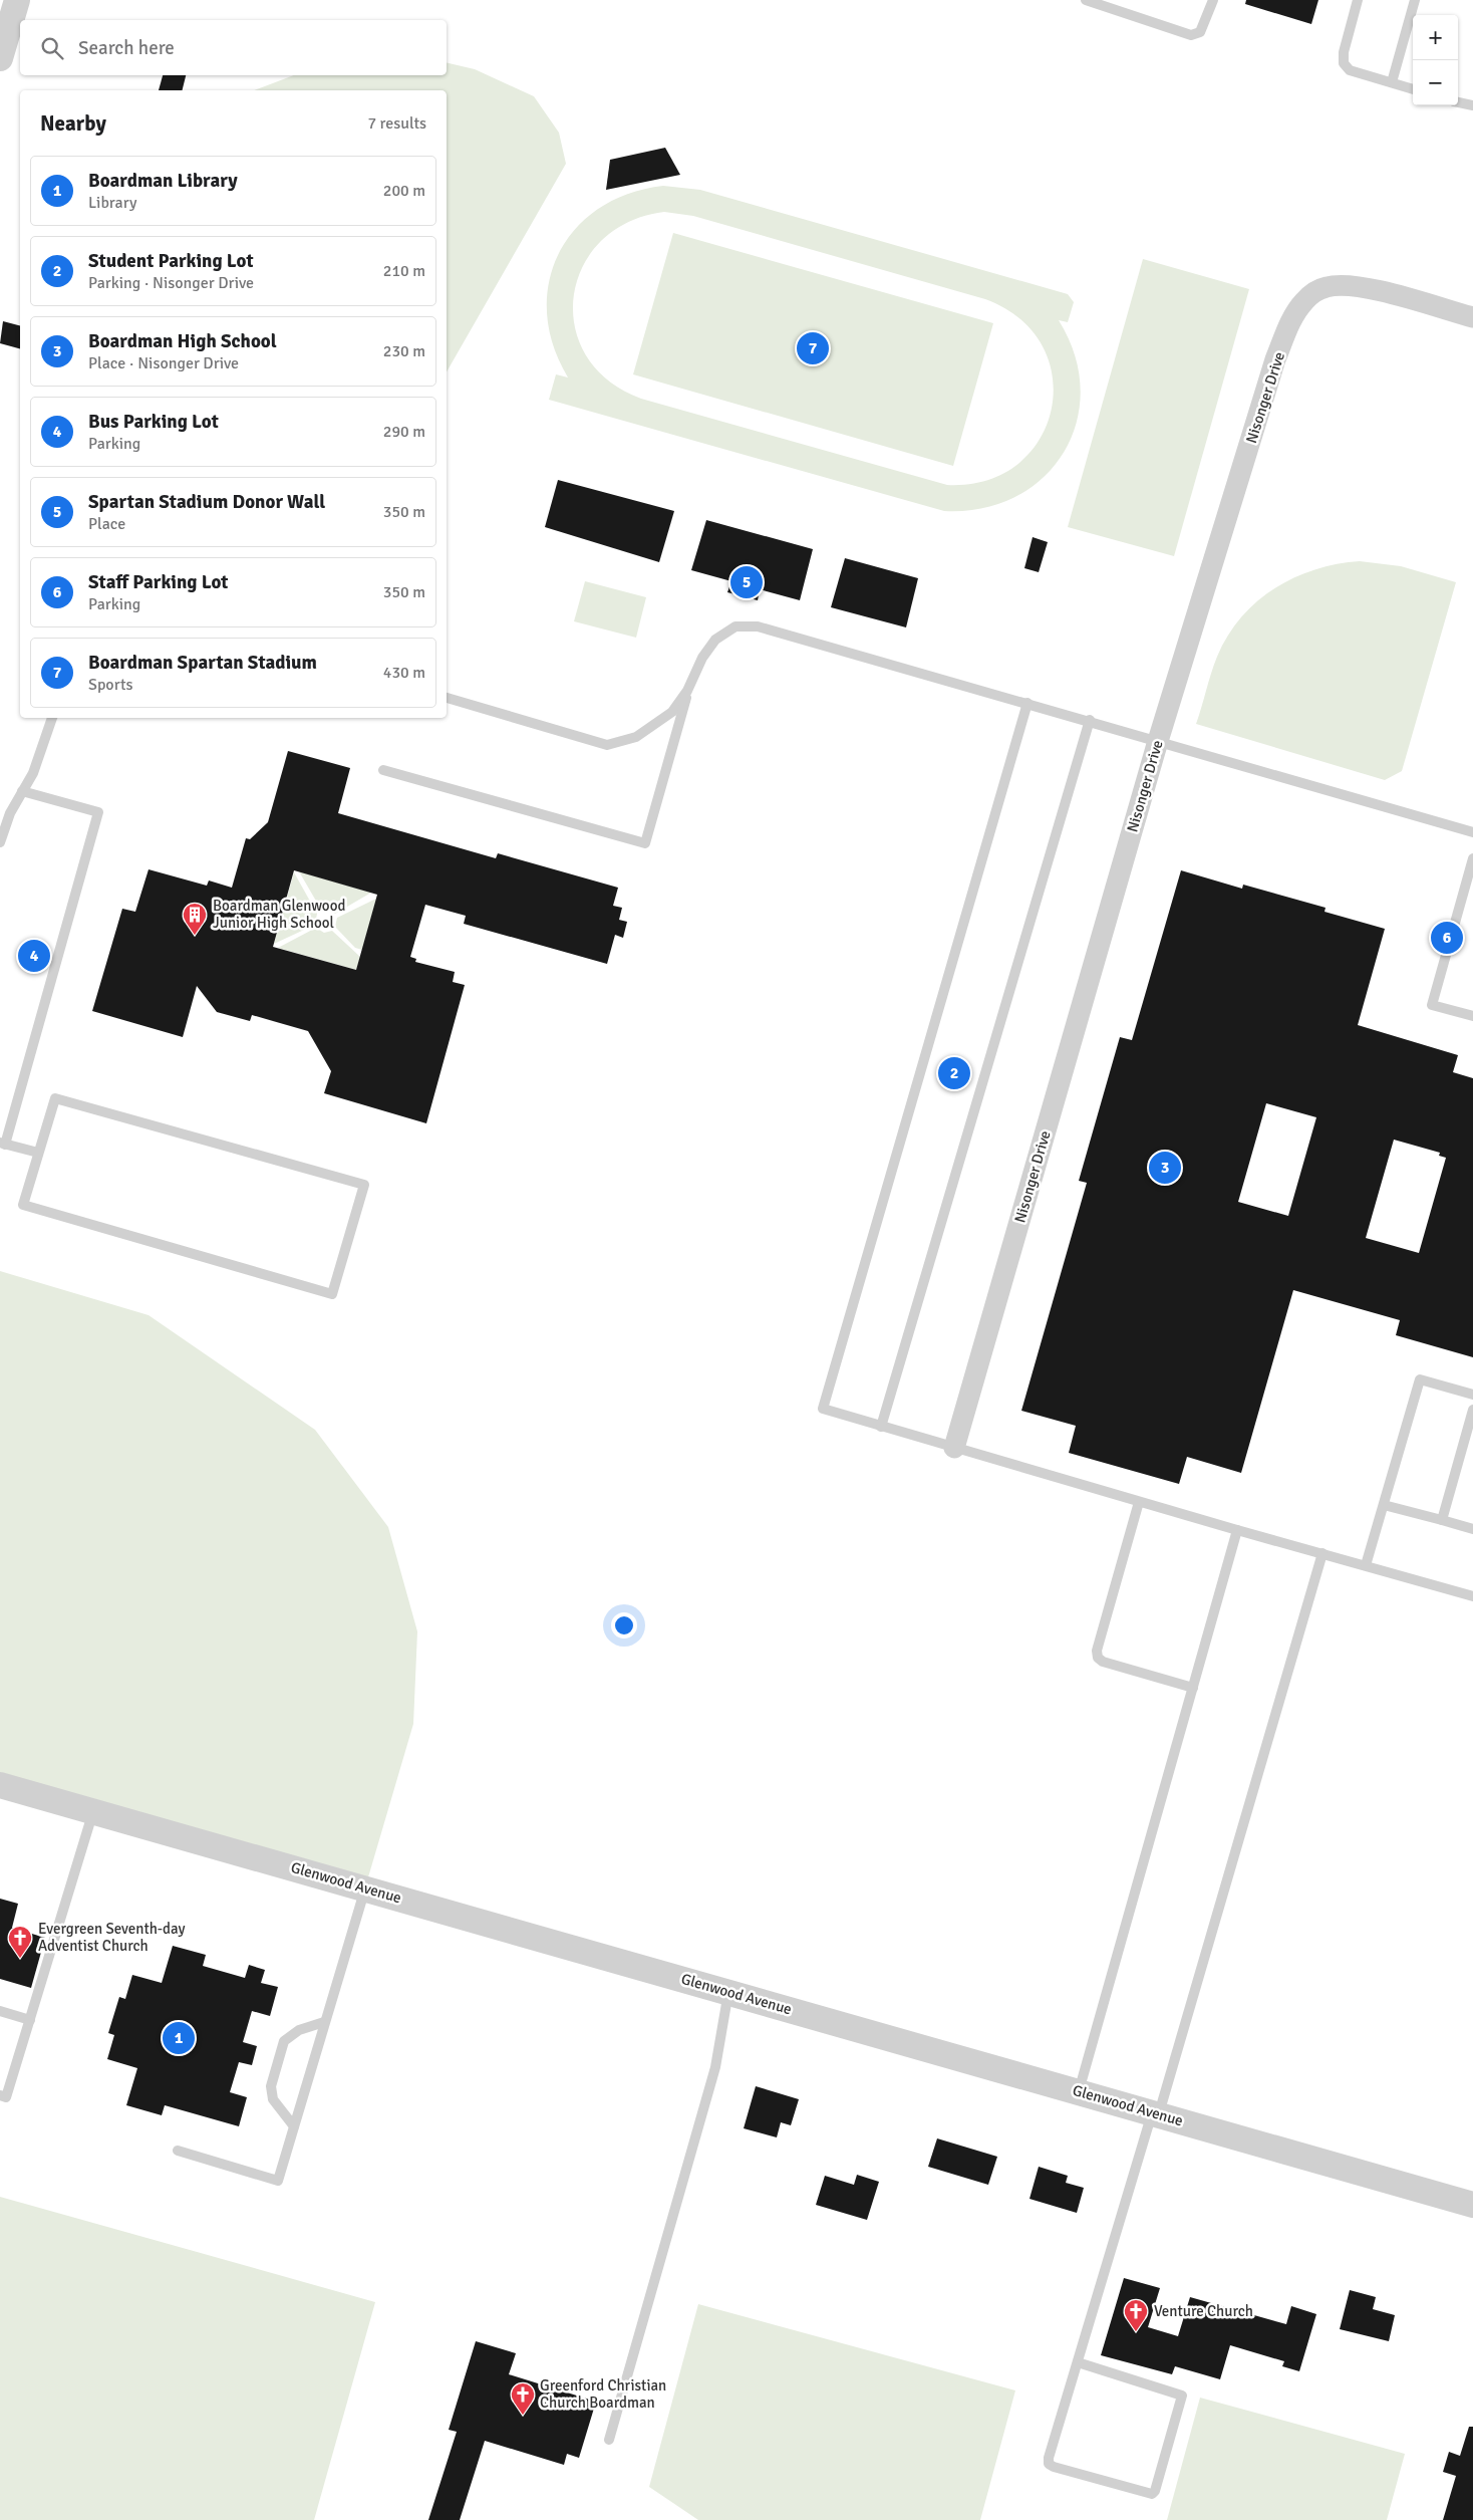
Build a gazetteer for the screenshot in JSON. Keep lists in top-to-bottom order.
{
  "streets": {
    "street": ["Nisonger Drive", "Glenwood Avenue"]
  },
  "places": {
    "building": ["Boardman Glenwood Junior High School"],
    "church": ["Evergreen Seventh-day Adventist Church", "Venture Church", "Greenford Christian Church Boardman"]
  },
  "page": {
    "map_buttons": ["+", "−"],
    "search": "Search here",
    "heading": ["Nearby", "7 results"],
    "list": [
      {
        "mark": "1",
        "name": "Boardman Library",
        "note": "Library",
        "value": "200 m"
      },
      {
        "mark": "2",
        "name": "Student Parking Lot",
        "note": "Parking · Nisonger Drive",
        "value": "210 m"
      },
      {
        "mark": "3",
        "name": "Boardman High School",
        "note": "Place · Nisonger Drive",
        "value": "230 m"
      },
      {
        "mark": "4",
        "name": "Bus Parking Lot",
        "note": "Parking",
        "value": "290 m"
      },
      {
        "mark": "5",
        "name": "Spartan Stadium Donor Wall",
        "note": "Place",
        "value": "350 m"
      },
      {
        "mark": "6",
        "name": "Staff Parking Lot",
        "note": "Parking",
        "value": "350 m"
      },
      {
        "mark": "7",
        "name": "Boardman Spartan Stadium",
        "note": "Sports",
        "value": "430 m"
      }
    ],
    "pins": [
      "7",
      "5",
      "6",
      "4",
      "2",
      "3",
      "1"
    ]
  }
}
